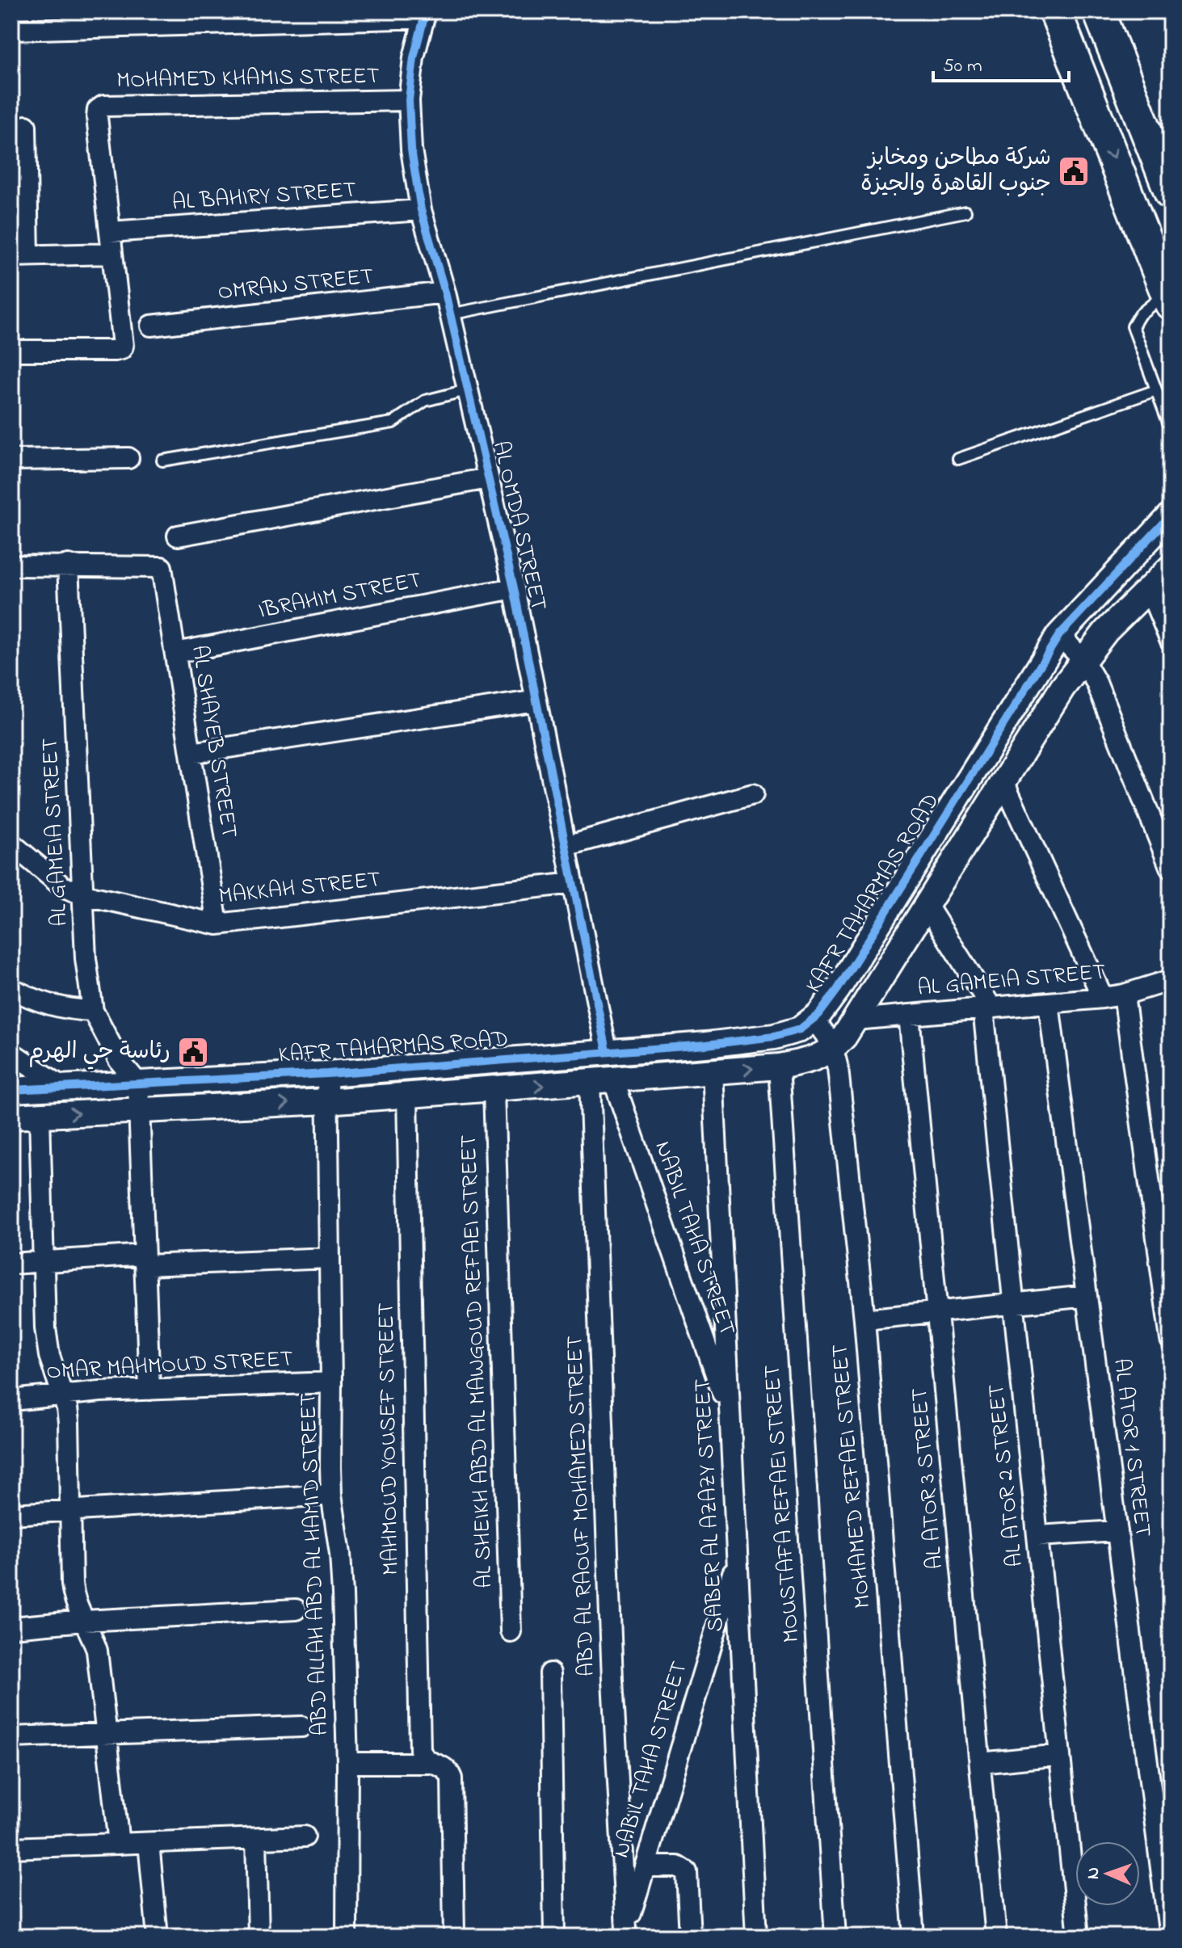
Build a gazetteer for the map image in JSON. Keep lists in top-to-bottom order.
{
  "streets": {
    "street": [
      "MOHAMED KHAMIS STREET",
      "AL BAHIRY STREET",
      "OMRAN STREET",
      "AL OMDA STREET",
      "IBRAHIM STREET",
      "AL SHAYEB STREET",
      "AL GAMEIA STREET",
      "MAKKAH STREET",
      "KAFR TAHARMAS ROAD",
      "NABIL TAHA STREET",
      "AL SHEIKH ABD AL MAWGOUD REFAEI STREET",
      "OMAR MAHMOUD STREET",
      "MAHMOUD YOUSEF STREET",
      "AL ATOR 1 STREET",
      "AL ATOR 2 STREET",
      "MOHAMED REFAEI STREET",
      "AL ATOR 3 STREET",
      "MOUSTAFA REFAEI STREET",
      "SABER AL AZAZY STREET",
      "ABD AL RAOUF MOHAMED STREET",
      "ABD ALLAH ABD AL HAMID STREET"
    ]
  },
  "crossings": [
    ["MOHAMED KHAMIS STREET", "AL BAHIRY STREET"],
    ["MOHAMED KHAMIS STREET", "AL OMDA STREET"],
    ["AL BAHIRY STREET", "AL OMDA STREET"],
    ["OMRAN STREET", "AL OMDA STREET"],
    ["AL OMDA STREET", "IBRAHIM STREET"],
    ["AL OMDA STREET", "MAKKAH STREET"],
    ["AL OMDA STREET", "KAFR TAHARMAS ROAD"],
    ["IBRAHIM STREET", "AL SHAYEB STREET"],
    ["AL SHAYEB STREET", "AL GAMEIA STREET"],
    ["AL SHAYEB STREET", "MAKKAH STREET"],
    ["AL GAMEIA STREET", "MAKKAH STREET"],
    ["AL GAMEIA STREET", "KAFR TAHARMAS ROAD"],
    ["AL GAMEIA STREET", "AL ATOR 1 STREET"],
    ["AL GAMEIA STREET", "AL ATOR 2 STREET"],
    ["AL GAMEIA STREET", "AL ATOR 3 STREET"],
    ["KAFR TAHARMAS ROAD", "MOHAMED REFAEI STREET"],
    ["KAFR TAHARMAS ROAD", "ABD ALLAH ABD AL HAMID STREET"],
    ["NABIL TAHA STREET", "SABER AL AZAZY STREET"],
    ["NABIL TAHA STREET", "ABD AL RAOUF MOHAMED STREET"],
    ["OMAR MAHMOUD STREET", "ABD ALLAH ABD AL HAMID STREET"]
  ],
  "places": {
    "public building": ["شركة مطاحن ومخابز جنوب القاهرة والجيزة", "رئاسة حي الهرم"]
  },
  "scale_bar": "50 m",
  "north": "left"
}
